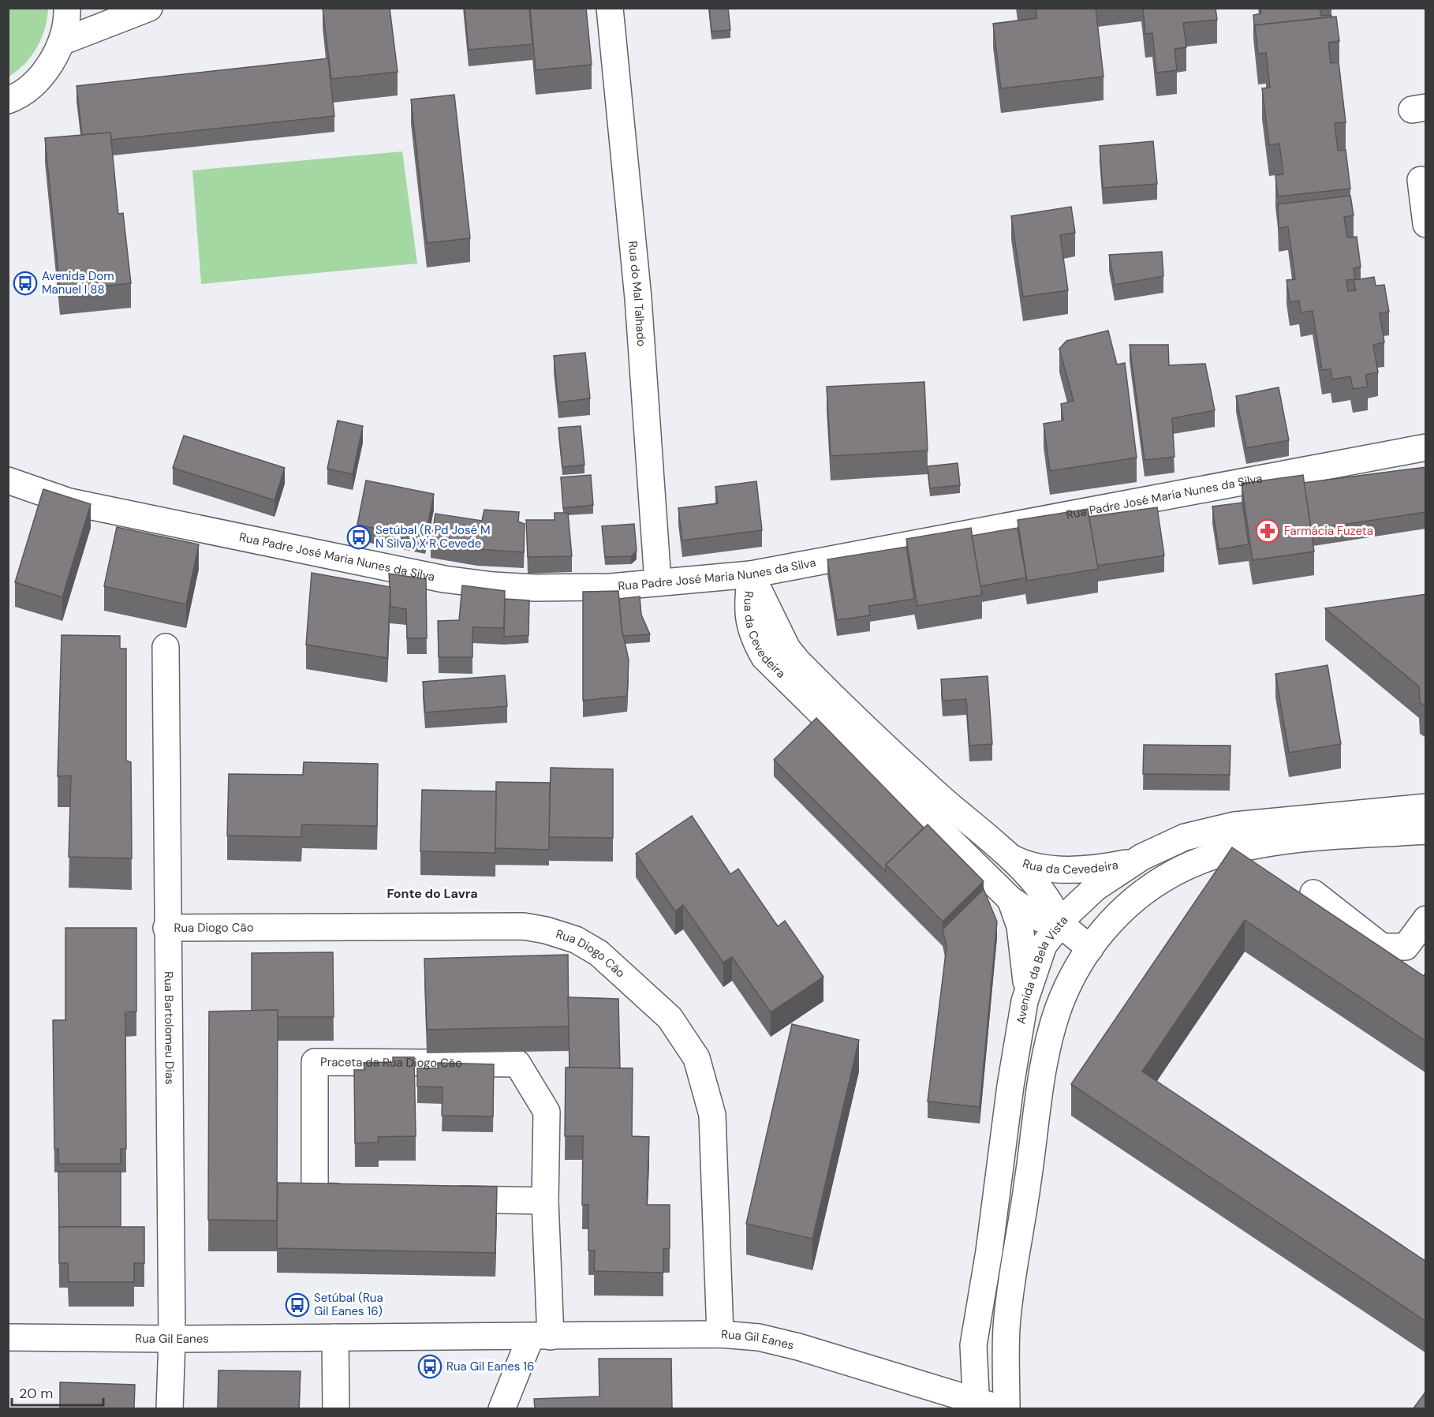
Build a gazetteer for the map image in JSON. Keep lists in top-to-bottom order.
{
  "streets": {
    "street": [
      "Rua do Mal Talhado",
      "Rua Padre José Maria Nunes da Silva",
      "Rua da Cevedeira",
      "Rua Diogo Cão",
      "Avenida da Bela Vista",
      "Rua Bartolomeu Dias",
      "Praceta da Rua Diogo Cão",
      "Rua Gil Eanes"
    ]
  },
  "crossings": [
    ["Rua do Mal Talhado", "Rua Padre José Maria Nunes da Silva"],
    ["Rua Padre José Maria Nunes da Silva", "Rua da Cevedeira"],
    ["Rua da Cevedeira", "Avenida da Bela Vista"],
    ["Rua Diogo Cão", "Rua Bartolomeu Dias"],
    ["Rua Diogo Cão", "Rua Gil Eanes"],
    ["Avenida da Bela Vista", "Rua Gil Eanes"],
    ["Rua Bartolomeu Dias", "Rua Gil Eanes"],
    ["Praceta da Rua Diogo Cão", "Rua Gil Eanes"]
  ],
  "districts": ["Fonte do Lavra"],
  "places": {
    "bus stop": [
      "Avenida Dom Manuel I 88",
      "Setúbal (R Pd José M N Silva) X R Cevede",
      "Setúbal (Rua Gil Eanes 16)",
      "Rua Gil Eanes 16"
    ],
    "pharmacy": ["Farmácia Fuzeta"]
  },
  "scale_bar": "20 m"
}
